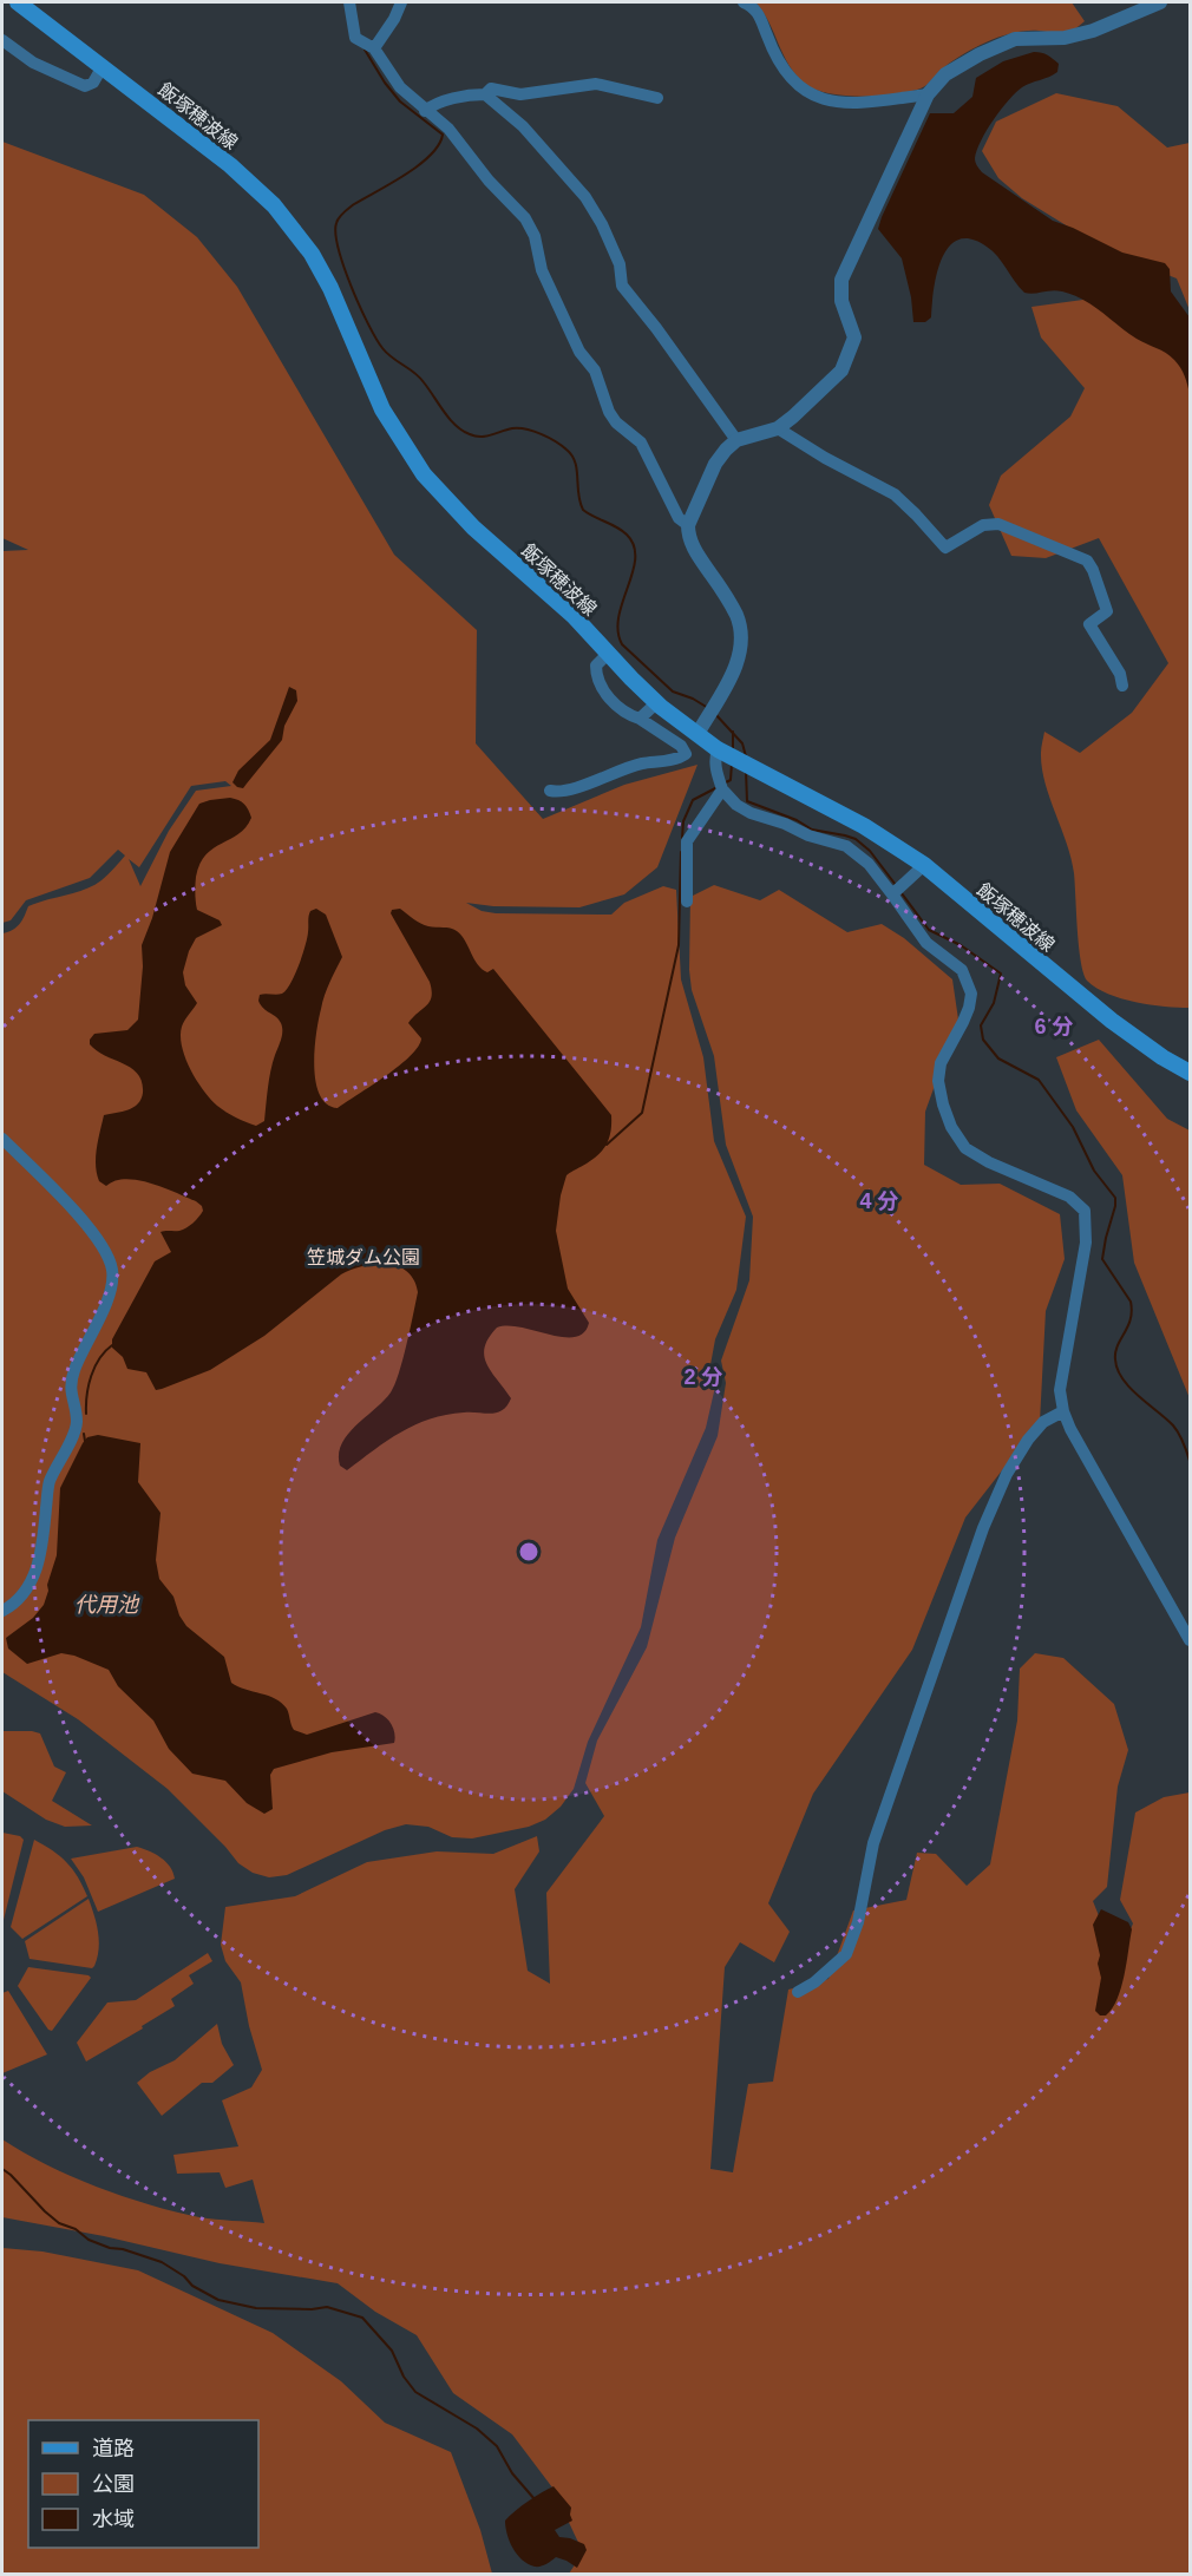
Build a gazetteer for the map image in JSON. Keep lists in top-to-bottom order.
{
  "streets": {
    "main road": ["飯塚穂波線"]
  },
  "water": ["代用池"],
  "parks": ["笠城ダム公園"],
  "legend": ["道路", "公園", "水域"],
  "rings": ["6 分", "4 分", "2 分"]
}
